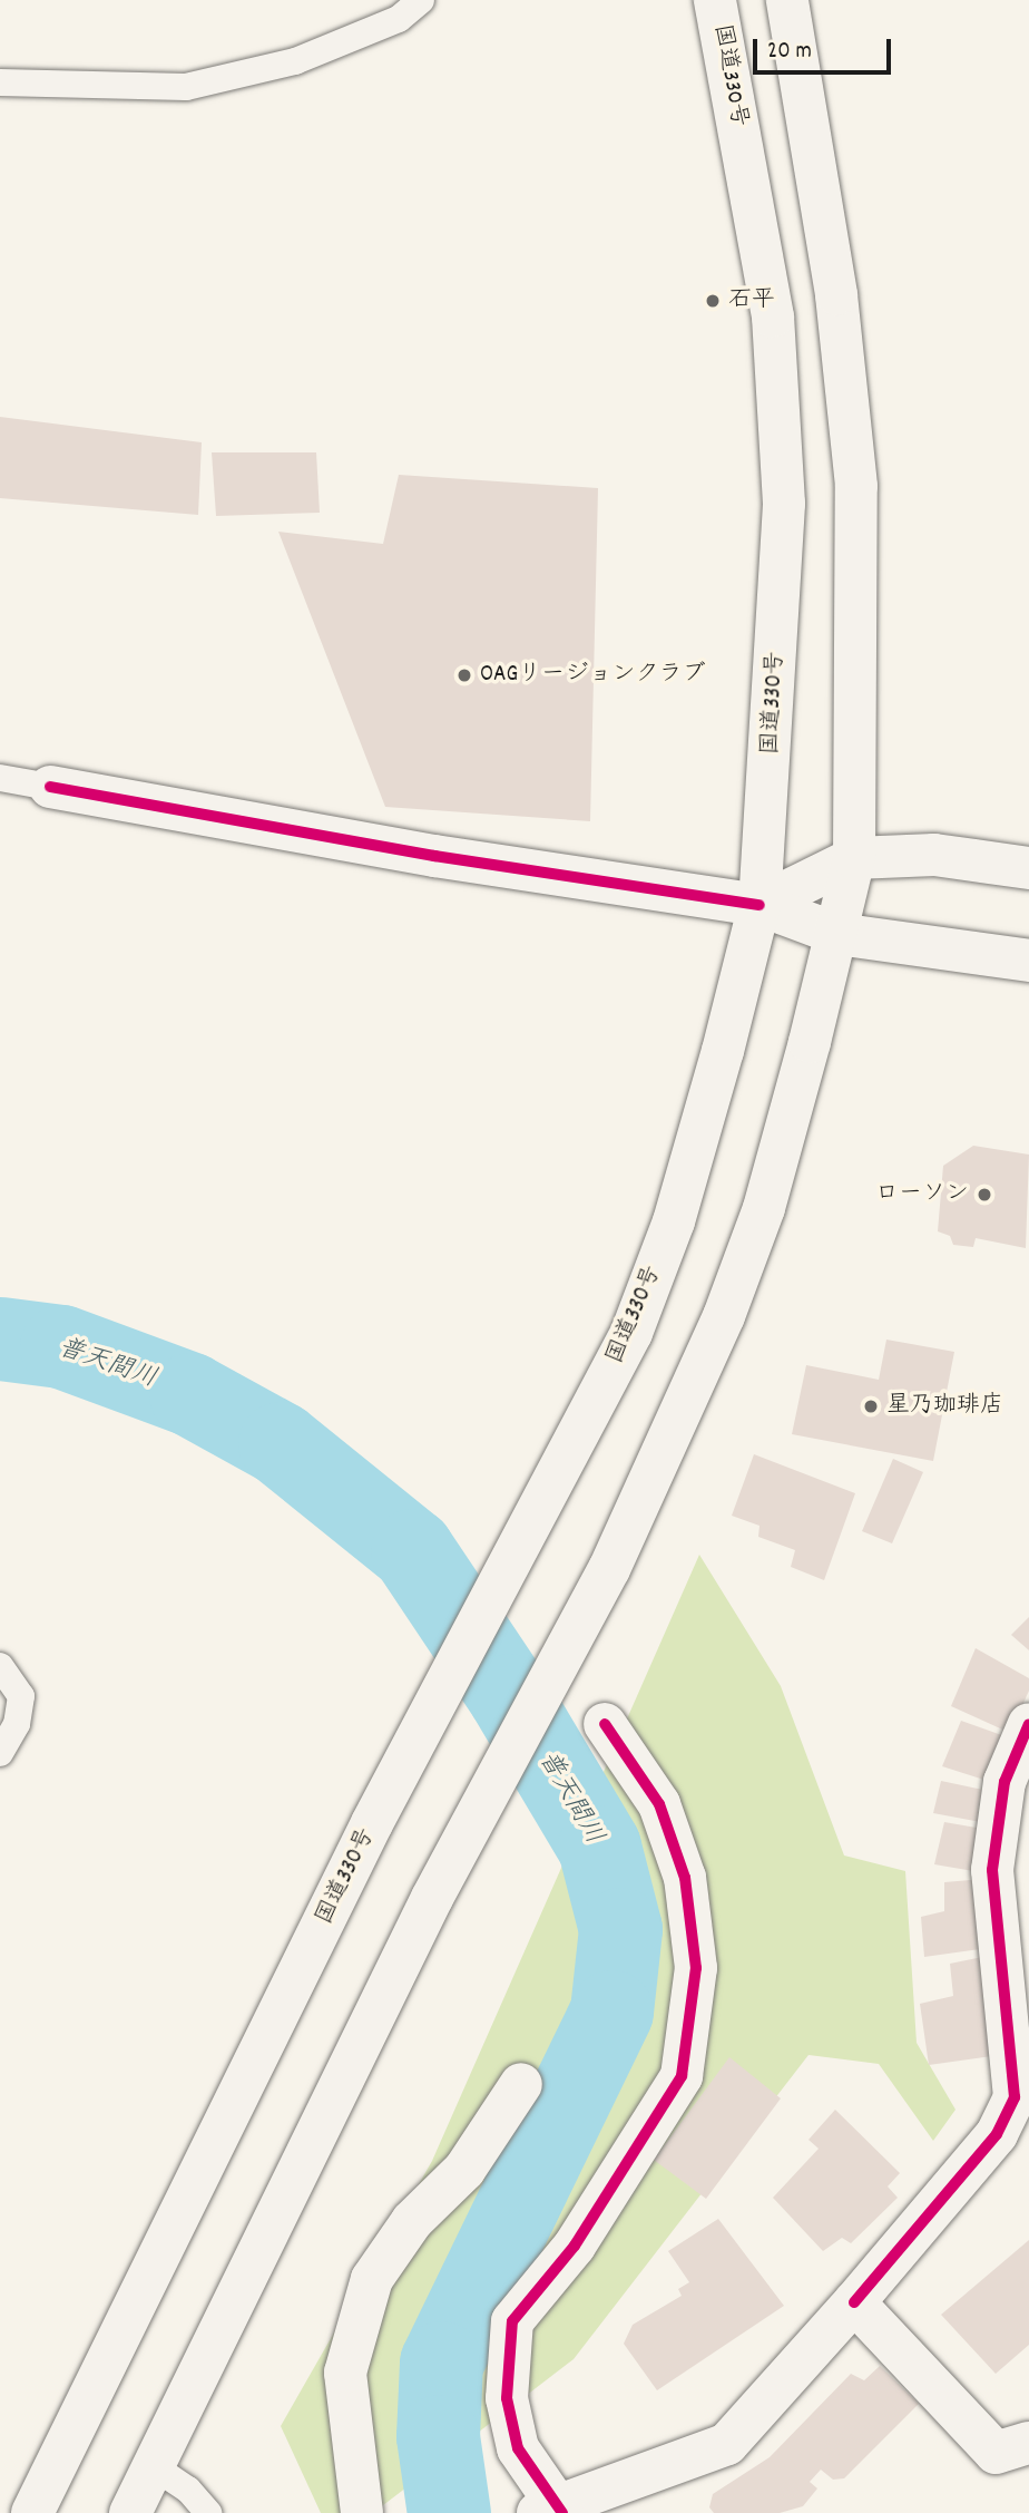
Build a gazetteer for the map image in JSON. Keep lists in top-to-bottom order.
{
  "streets": {
    "main road": ["国道330号"]
  },
  "water": ["普天間川"],
  "places": [
    "石平",
    "OAGリージョンクラブ",
    "ローソン",
    "星乃珈琲店"
  ],
  "scale_bar": "20 m"
}
